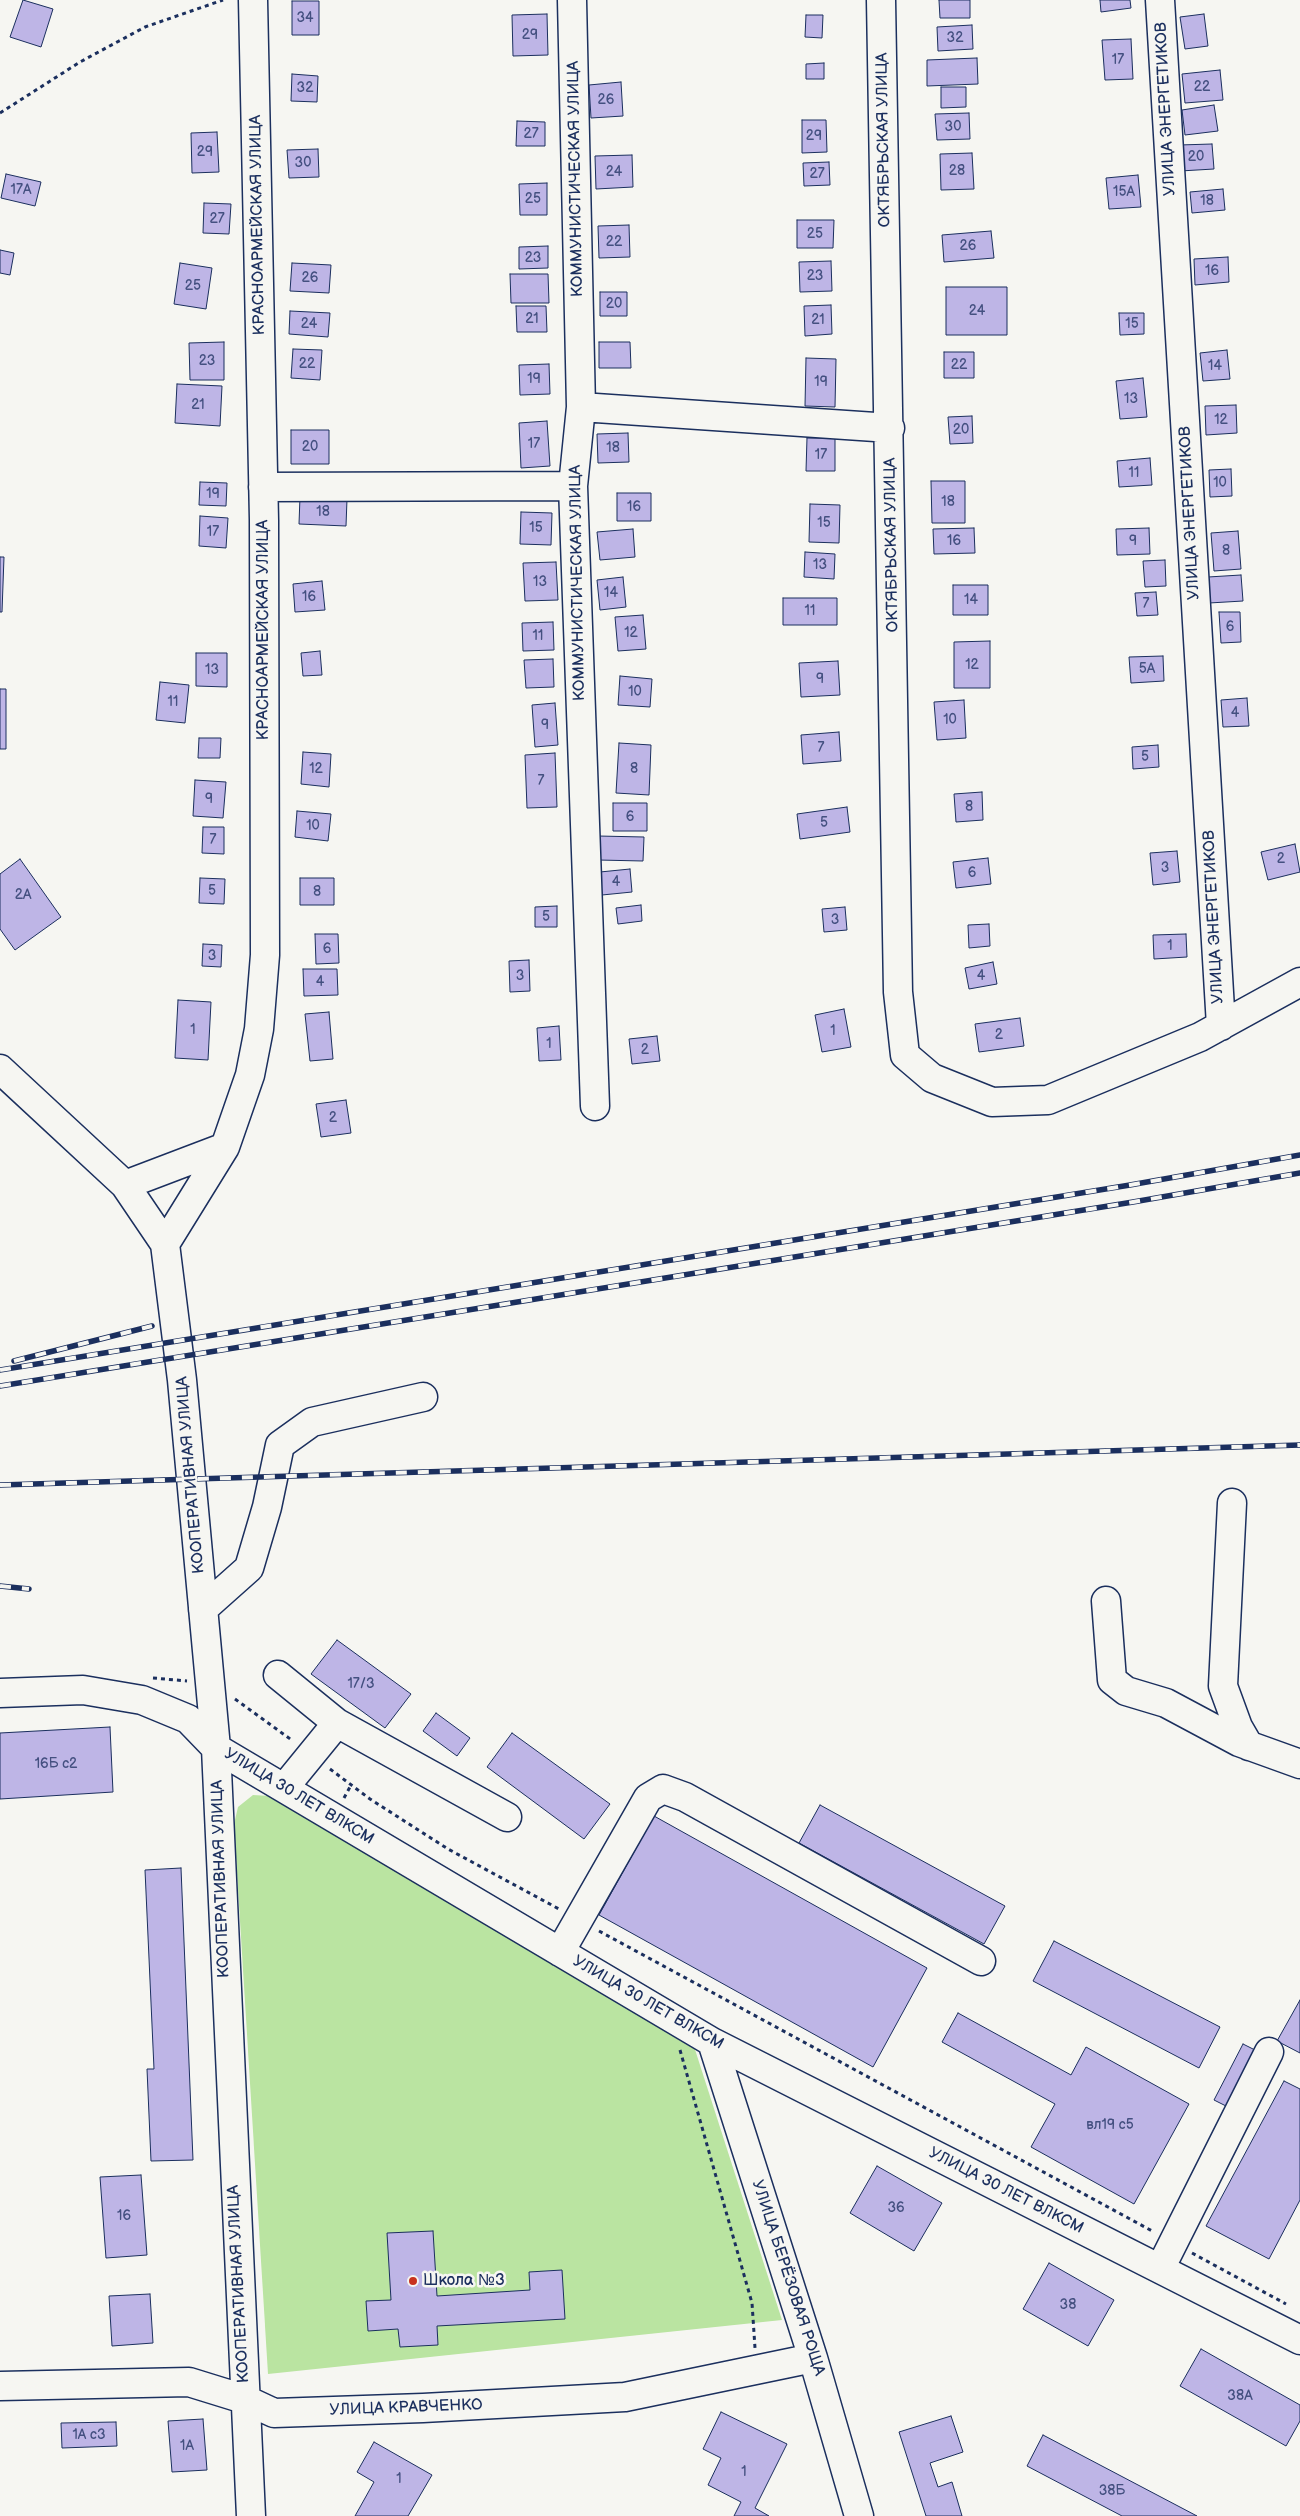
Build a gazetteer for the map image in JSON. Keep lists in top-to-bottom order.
{
  "streets": {
    "street": [
      "УЛИЦА ЭНЕРГЕТИКОВ",
      "ОКТЯБРЬСКАЯ УЛИЦА",
      "КОММУНИСТИЧЕСКАЯ УЛИЦА",
      "КРАСНОАРМЕЙСКАЯ УЛИЦА",
      "КООПЕРАТИВНАЯ УЛИЦА",
      "УЛИЦА 30 ЛЕТ ВЛКСМ",
      "УЛИЦА БЕРЁЗОВАЯ РОЩА",
      "УЛИЦА КРАВЧЕНКО"
    ]
  },
  "crossings": [
    ["УЛИЦА ЭНЕРГЕТИКОВ", "ОКТЯБРЬСКАЯ УЛИЦА"],
    ["КООПЕРАТИВНАЯ УЛИЦА", "УЛИЦА 30 ЛЕТ ВЛКСМ"],
    ["КООПЕРАТИВНАЯ УЛИЦА", "УЛИЦА КРАВЧЕНКО"],
    ["УЛИЦА 30 ЛЕТ ВЛКСМ", "УЛИЦА БЕРЁЗОВАЯ РОЩА"],
    ["УЛИЦА БЕРЁЗОВАЯ РОЩА", "УЛИЦА КРАВЧЕНКО"]
  ],
  "places": ["Школа №3"],
  "house_numbers": [
    "34",
    "29",
    "32",
    "17",
    "22",
    "32",
    "26",
    "30",
    "27",
    "29",
    "29",
    "20",
    "30",
    "28",
    "24",
    "27",
    "17А",
    "15А",
    "25",
    "18",
    "27",
    "25",
    "22",
    "26",
    "23",
    "16",
    "23",
    "26",
    "25",
    "20",
    "24",
    "21",
    "21",
    "24",
    "15",
    "23",
    "22",
    "22",
    "14",
    "19",
    "19",
    "13",
    "21",
    "12",
    "20",
    "17",
    "20",
    "18",
    "17",
    "11",
    "10",
    "19",
    "18",
    "16",
    "18",
    "15",
    "15",
    "17",
    "16",
    "9",
    "8",
    "13",
    "13",
    "14",
    "16",
    "14",
    "7",
    "11",
    "6",
    "12",
    "11",
    "12",
    "5А",
    "13",
    "9",
    "10",
    "11",
    "4",
    "10",
    "9",
    "7",
    "5",
    "12",
    "8",
    "7",
    "9",
    "8",
    "6",
    "5",
    "10",
    "7",
    "2",
    "3",
    "6",
    "4",
    "5",
    "8",
    "2А",
    "5",
    "3",
    "1",
    "6",
    "3",
    "3",
    "4",
    "4",
    "1",
    "1",
    "2",
    "1",
    "2",
    "2",
    "17/3",
    "16Б с2",
    "вл19 с5",
    "36",
    "16",
    "38",
    "38А",
    "1А с3",
    "1А",
    "1",
    "1",
    "38Б"
  ]
}
